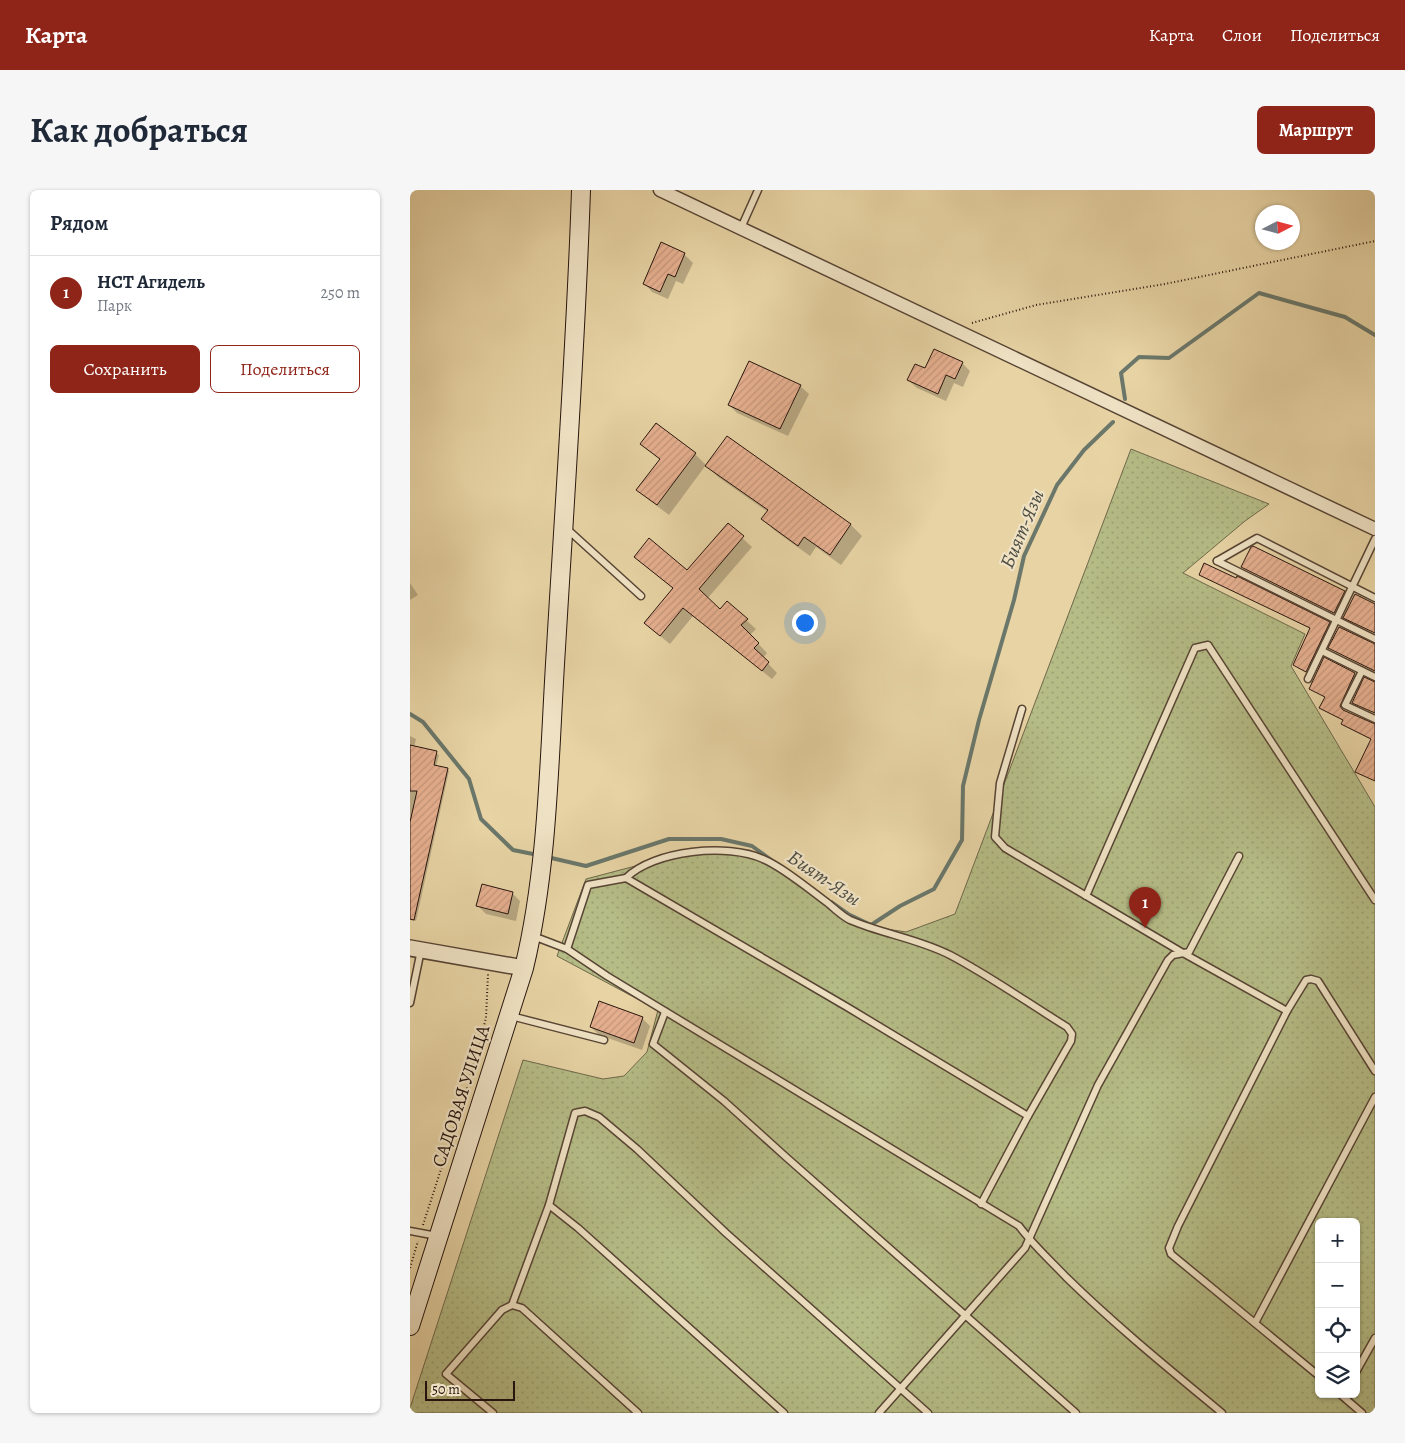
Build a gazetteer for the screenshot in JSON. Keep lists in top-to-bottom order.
{
  "streets": {
    "main road": ["САДОВАЯ УЛИЦА"]
  },
  "water": ["Бият-Язы"],
  "scale_bar": "50 m",
  "north": "right",
  "page": {
    "header": "Карта",
    "nav": ["Карта", "Слои", "Поделиться"],
    "title": "Как добраться",
    "buttons": [
      "Маршрут",
      ["Сохранить", "Поделиться"]
    ],
    "heading": "Рядом",
    "list": [
      {
        "mark": "1",
        "name": "НСТ Агидель",
        "note": "Парк",
        "value": "250 m"
      }
    ],
    "pins": "1",
    "map_buttons": ["+", "−"],
    "scale": "50 m"
  }
}
